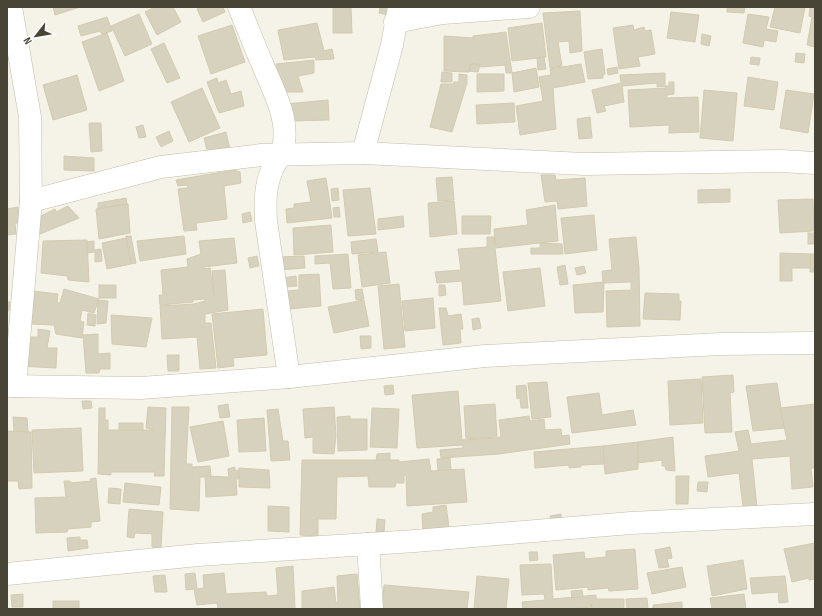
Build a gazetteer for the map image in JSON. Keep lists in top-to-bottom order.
{
  "north": "bottom left"
}
